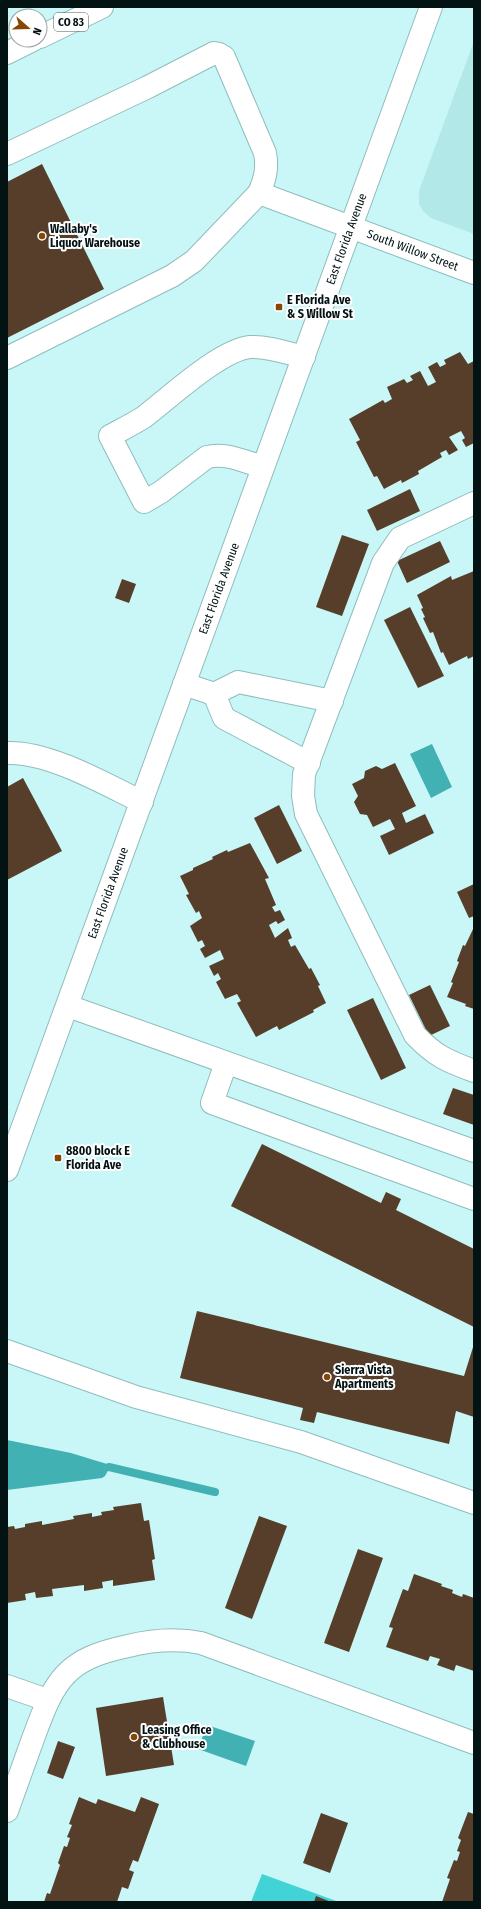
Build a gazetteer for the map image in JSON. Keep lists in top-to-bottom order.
{
  "streets": {
    "main road": ["CO 83", "East Florida Avenue", "South Willow Street"]
  },
  "crossings": [
    ["East Florida Avenue", "South Willow Street"]
  ],
  "places": {
    "other": ["Wallaby's Liquor Warehouse", "Sierra Vista Apartments", "Leasing Office & Clubhouse"],
    "transit": ["E Florida Ave & S Willow St", "8800 block E Florida Ave"]
  },
  "north": "right"
}
